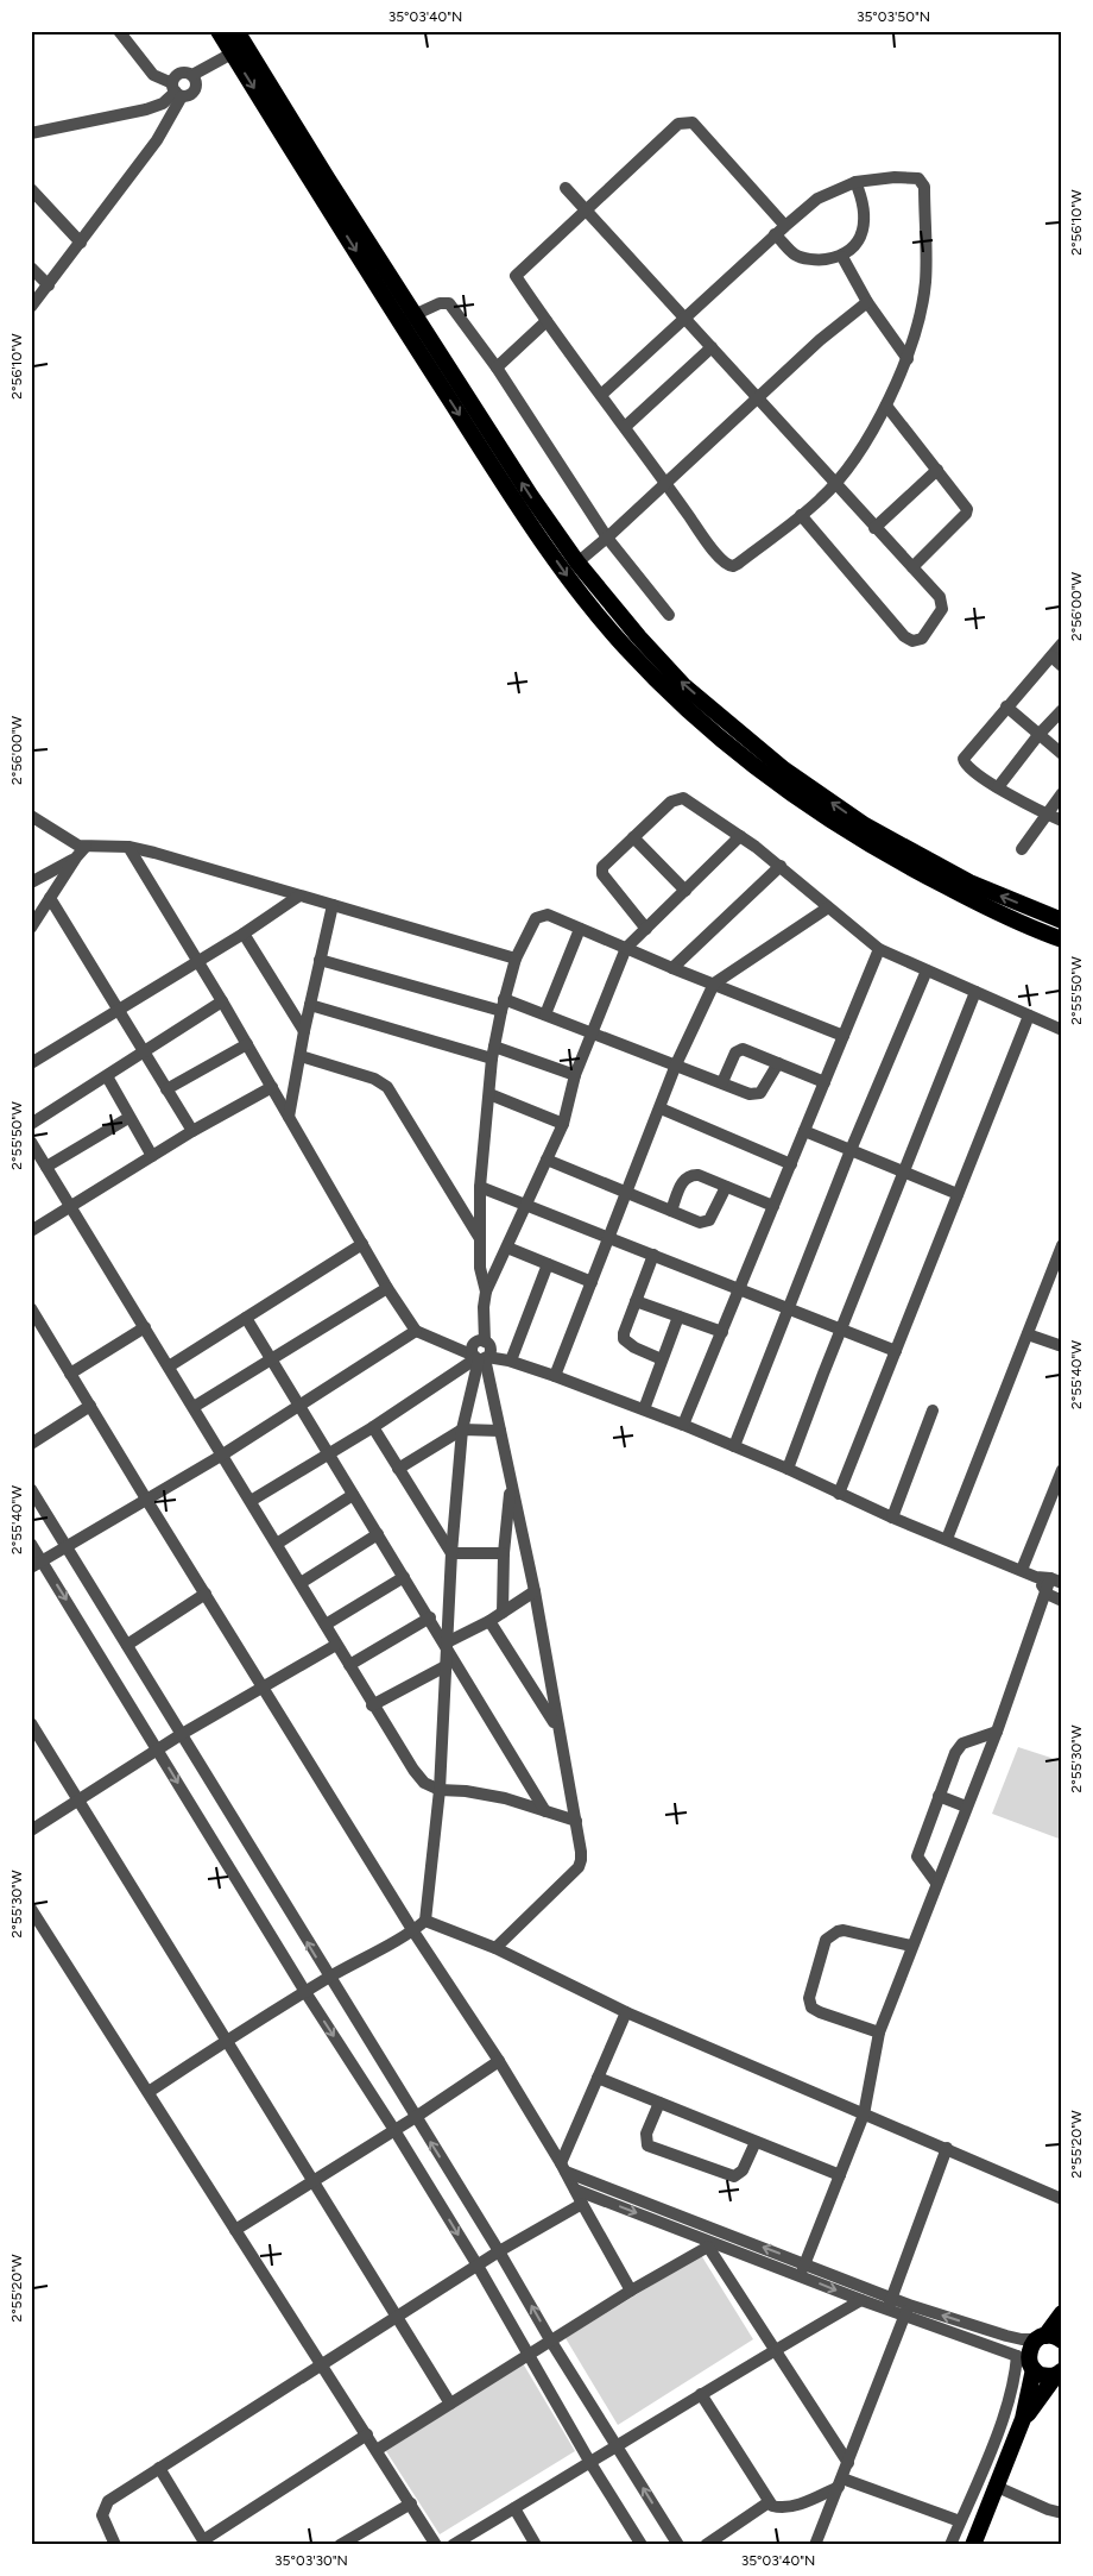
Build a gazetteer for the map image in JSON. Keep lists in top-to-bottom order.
{
  "coordinates": [
    "35°03'40\"N",
    "35°03'50\"N",
    "2°56'10\"W",
    "2°56'00\"W",
    "2°55'50\"W",
    "2°55'40\"W",
    "2°55'30\"W",
    "2°55'20\"W",
    "35°03'30\"N"
  ]
}
